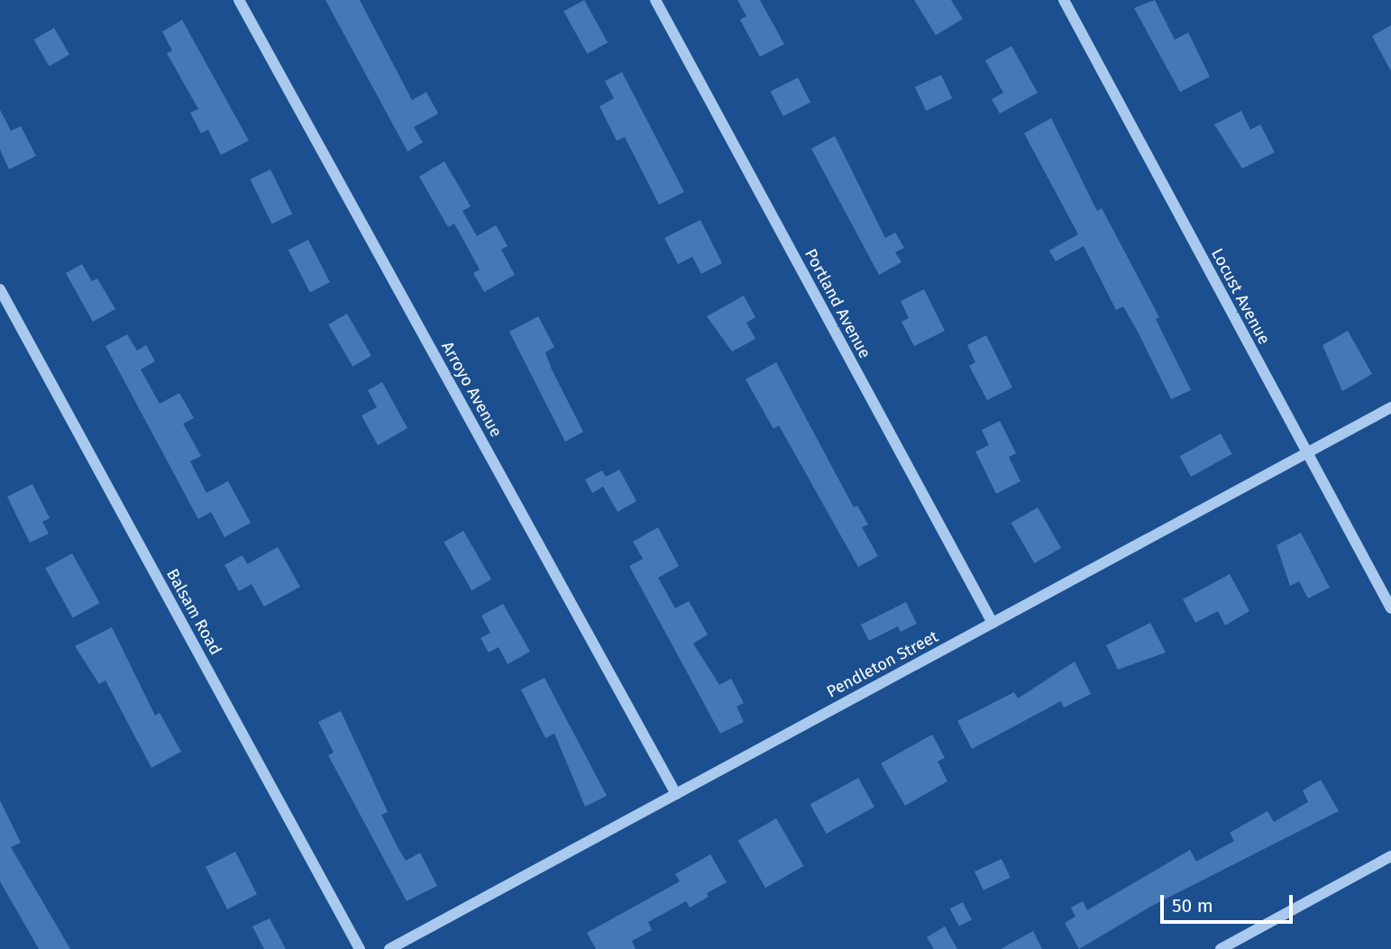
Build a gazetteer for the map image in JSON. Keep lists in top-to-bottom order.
{
  "streets": {
    "street": [
      "Locust Avenue",
      "Portland Avenue",
      "Arroyo Avenue",
      "Balsam Road",
      "Pendleton Street"
    ]
  },
  "crossings": [
    ["Locust Avenue", "Pendleton Street"],
    ["Portland Avenue", "Pendleton Street"],
    ["Arroyo Avenue", "Pendleton Street"]
  ],
  "scale_bar": "50 m"
}
